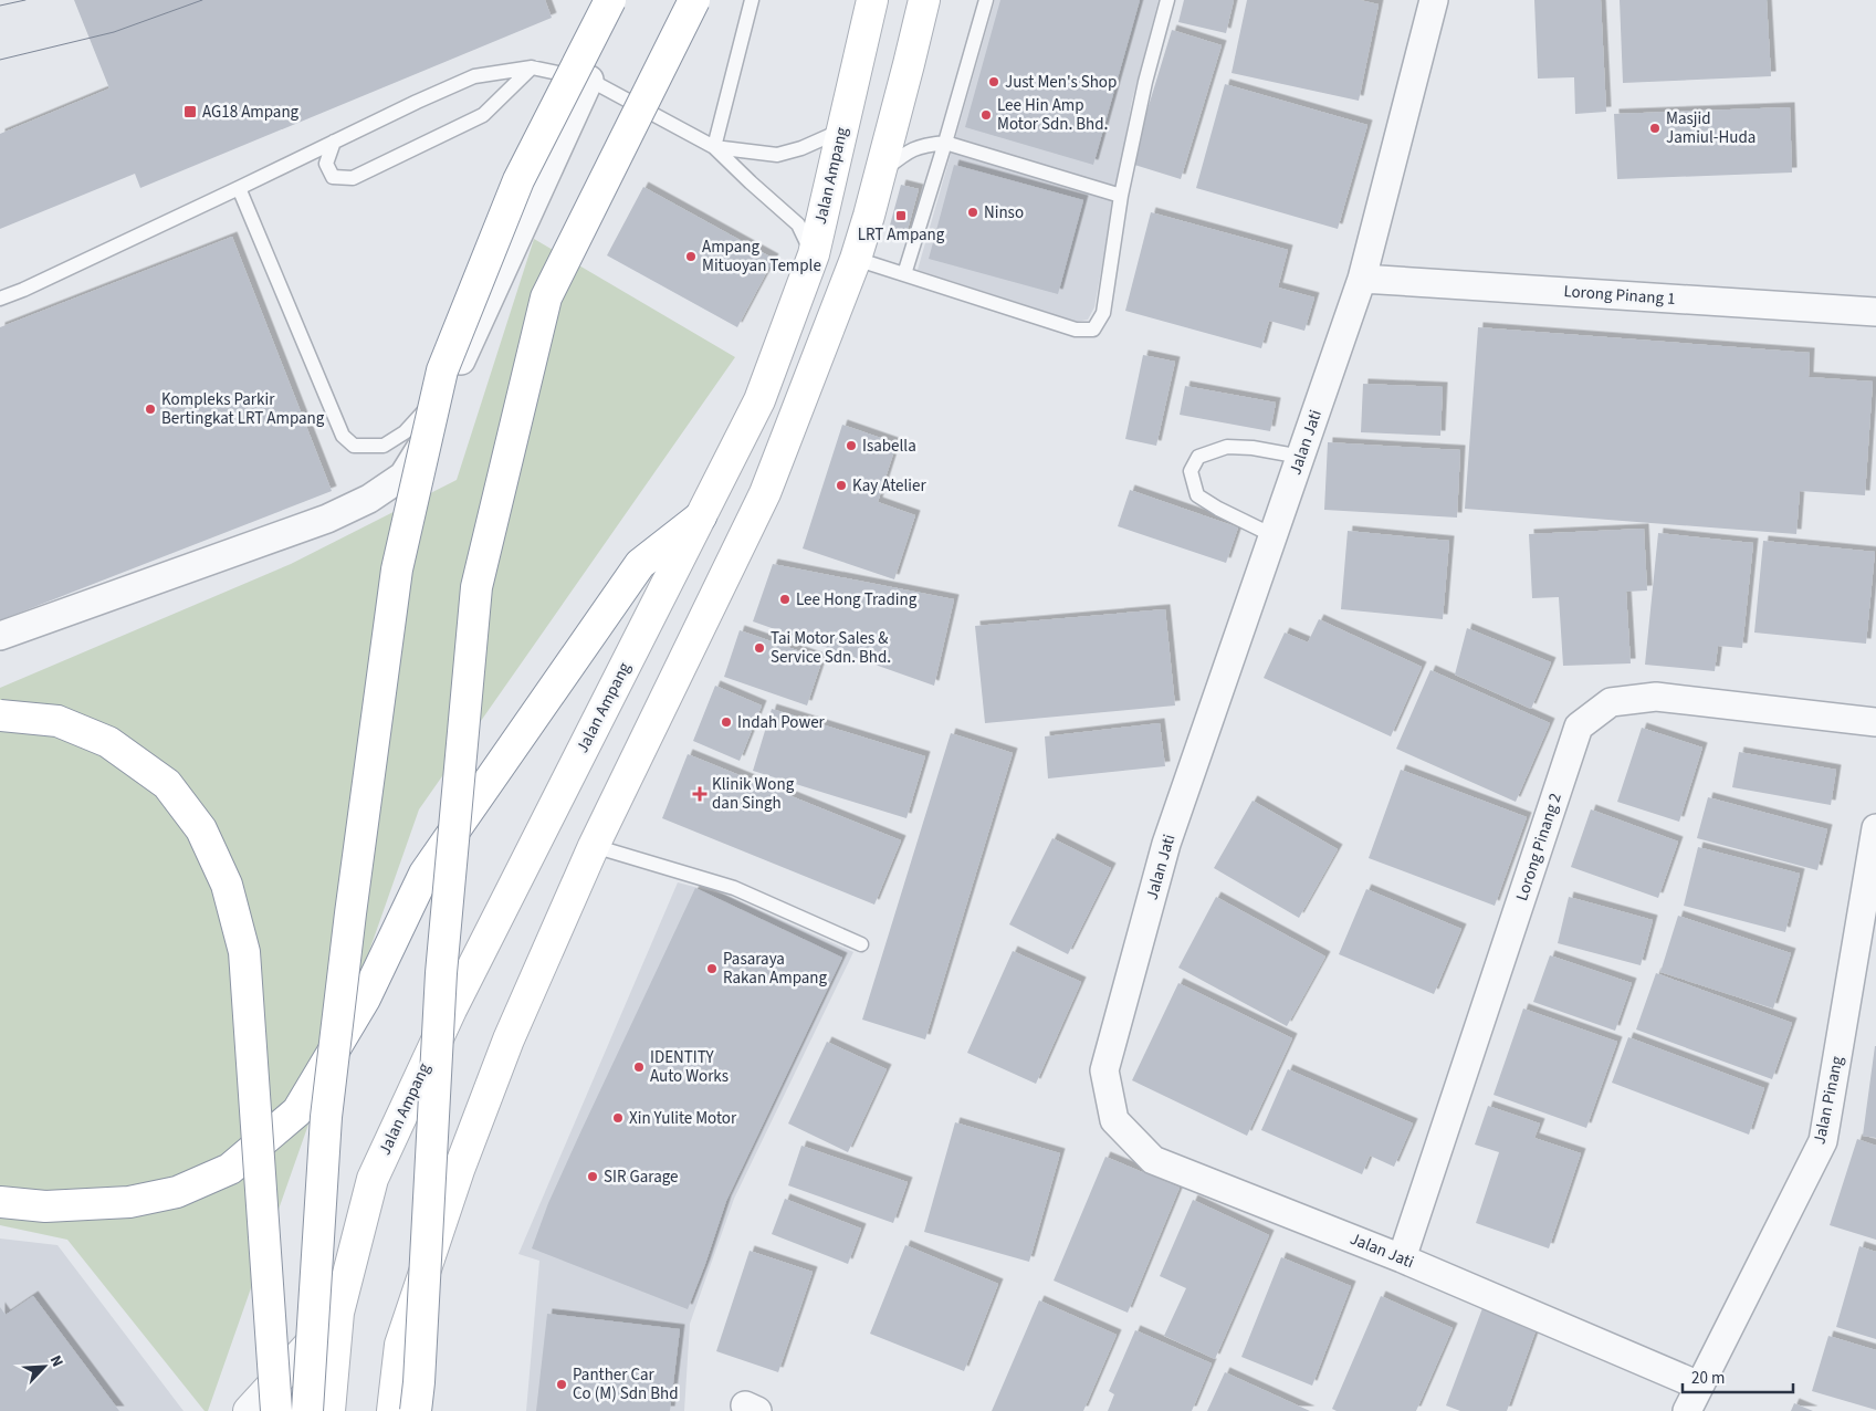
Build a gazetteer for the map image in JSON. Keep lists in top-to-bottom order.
{
  "streets": {
    "main road": ["Jalan Ampang"],
    "street": [
      "Lorong Pinang 1",
      "Jalan Jati",
      "Lorong Pinang 2",
      "Jalan Pinang"
    ]
  },
  "crossings": [
    ["Lorong Pinang 1", "Jalan Jati"],
    ["Jalan Jati", "Lorong Pinang 2"],
    ["Jalan Jati", "Jalan Pinang"]
  ],
  "places": {
    "other": [
      "Just Men's Shop",
      "Lee Hin Amp Motor Sdn. Bhd.",
      "Masjid Jamiul-Huda",
      "Ninso",
      "Ampang Mituoyan Temple",
      "Kompleks Parkir Bertingkat LRT Ampang",
      "Isabella",
      "Kay Atelier",
      "Lee Hong Trading",
      "Tai Motor Sales & Service Sdn. Bhd.",
      "Indah Power",
      "Pasaraya Rakan Ampang",
      "IDENTITY Auto Works",
      "Xin Yulite Motor",
      "SIR Garage",
      "Panther Car Co (M) Sdn Bhd"
    ],
    "transit": ["AG18 Ampang", "LRT Ampang"],
    "health": ["Klinik Wong dan Singh"]
  },
  "scale_bar": "20 m",
  "north": "top right"
}
